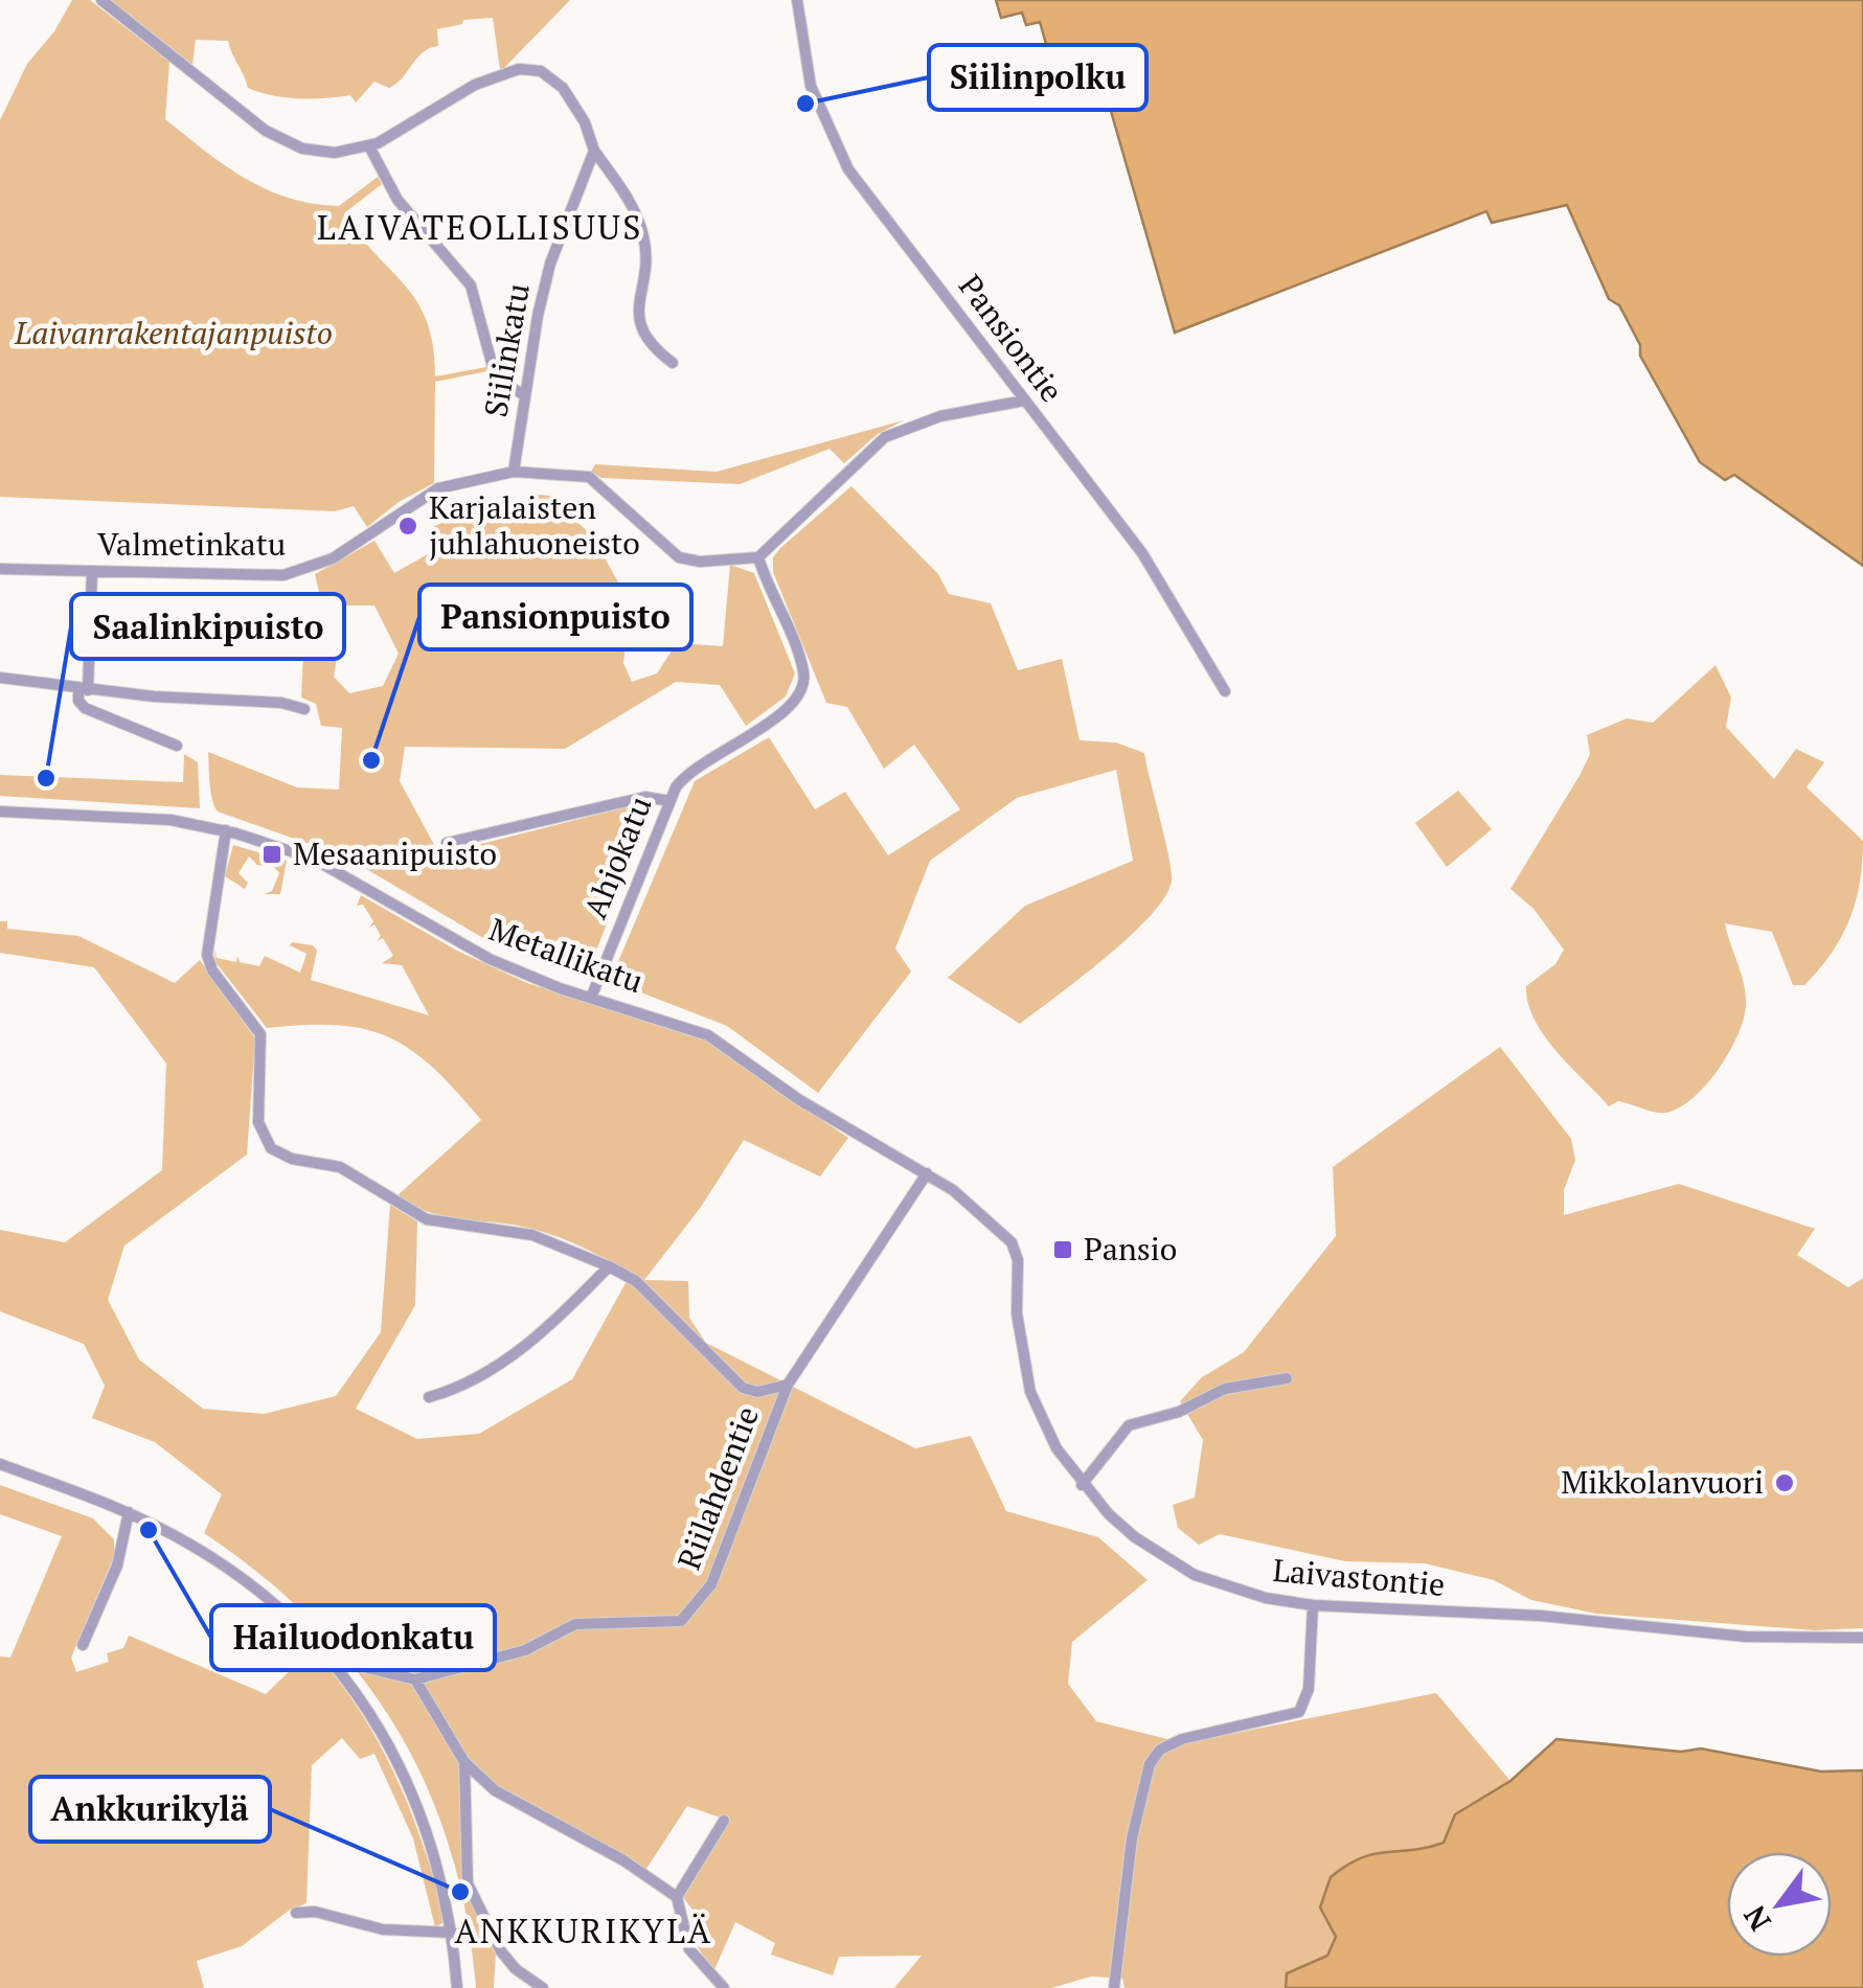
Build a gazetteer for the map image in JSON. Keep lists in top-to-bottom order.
{
  "streets": {
    "street": [
      "Pansiontie",
      "Siilinkatu",
      "Valmetinkatu",
      "Ahjokatu",
      "Metallikatu",
      "Riilahdentie",
      "Laivastontie"
    ]
  },
  "crossings": [
    ["Siilinkatu", "Valmetinkatu"],
    ["Valmetinkatu", "Ahjokatu"],
    ["Ahjokatu", "Metallikatu"],
    ["Metallikatu", "Riilahdentie"],
    ["Metallikatu", "Laivastontie"]
  ],
  "districts": ["LAIVATEOLLISUUS", "ANKKURIKYLÄ"],
  "parks": ["Laivanrakentajanpuisto"],
  "places": {
    "other": [
      "Siilinpolku",
      "Karjalaisten juhlahuoneisto",
      "Pansionpuisto",
      "Saalinkipuisto",
      "Mikkolanvuori",
      "Hailuodonkatu",
      "Ankkurikylä"
    ],
    "transit": ["Mesaanipuisto", "Pansio"]
  },
  "north": "bottom left"
}
